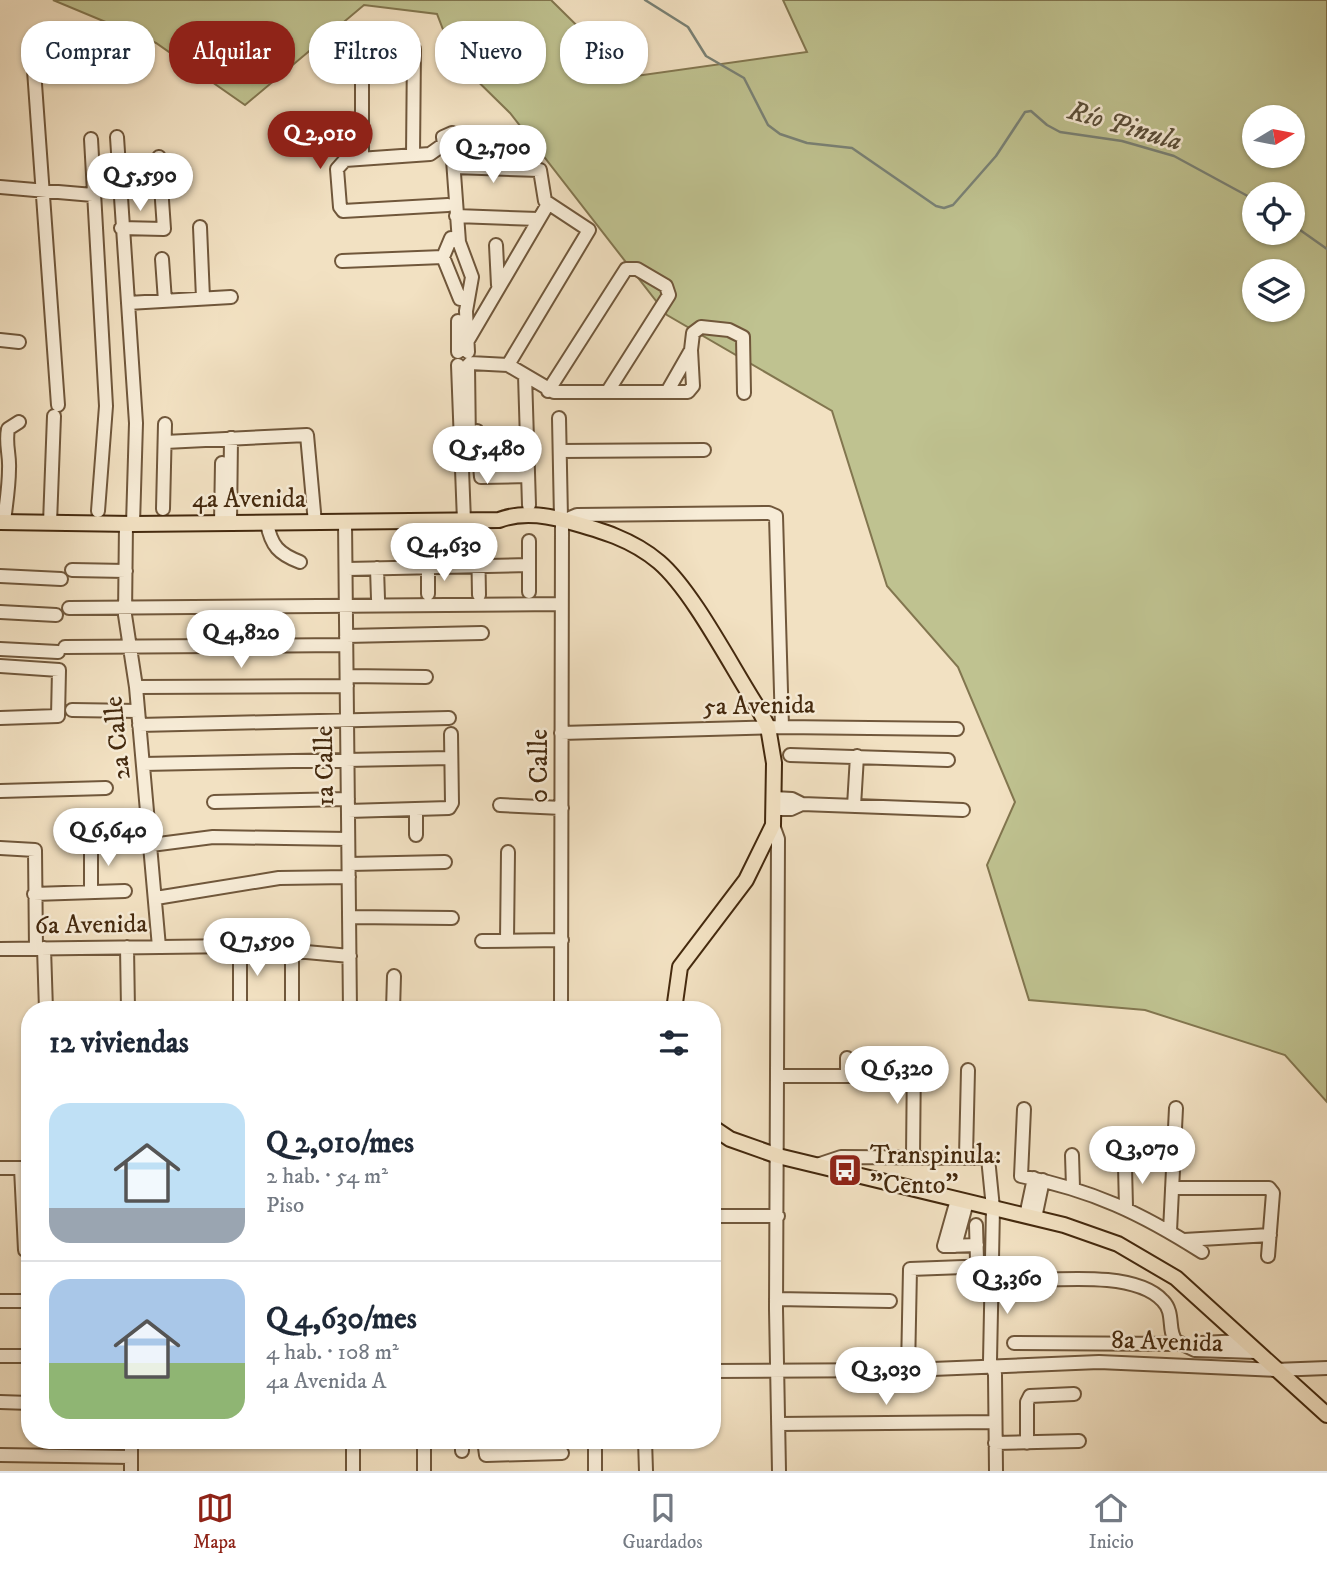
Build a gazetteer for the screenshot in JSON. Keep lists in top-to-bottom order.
{
  "streets": {
    "main road": ["4a Avenida"],
    "street": [
      "5a Avenida",
      "2a Calle",
      "1a Calle",
      "0 Calle",
      "6a Avenida",
      "8a Avenida"
    ]
  },
  "crossings": [
    ["4a Avenida", "5a Avenida"],
    ["4a Avenida", "2a Calle"],
    ["4a Avenida", "1a Calle"],
    ["4a Avenida", "0 Calle"],
    ["5a Avenida", "0 Calle"],
    ["2a Calle", "6a Avenida"],
    ["1a Calle", "6a Avenida"]
  ],
  "water": ["Río Pinula"],
  "places": {
    "bus stop": ["Transpinula: \"Cento\""]
  },
  "north": "right",
  "page": {
    "chip": [
      "Comprar",
      "Alquilar",
      "Filtros",
      "Nuevo",
      "Piso"
    ],
    "price": [
      "Q 2,010",
      "Q 2,700",
      "Q 5,590",
      "Q 5,480",
      "Q 4,630",
      "Q 4,820",
      "Q 6,640",
      "Q 7,590",
      "Q 6,320",
      "Q 3,070",
      "Q 3,360",
      "Q 3,030"
    ],
    "heading": "12 viviendas",
    "list": [
      {
        "name": "Q 2,010/mes",
        "note": "2 hab. · 54 m² · Piso"
      },
      {
        "name": "Q 4,630/mes",
        "note": "4 hab. · 108 m² · 4a Avenida A"
      }
    ],
    "tabs": ["Mapa", "Guardados", "Inicio"]
  }
}
